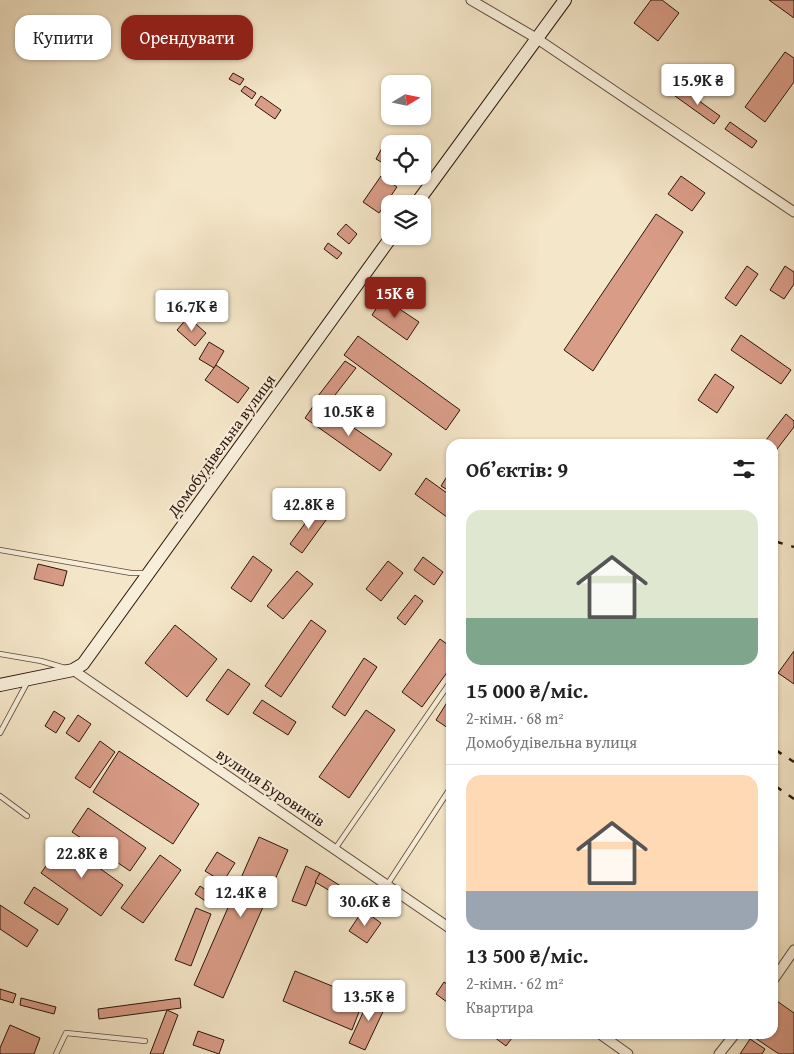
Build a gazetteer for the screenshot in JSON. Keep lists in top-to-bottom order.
{
  "streets": {
    "street": ["Домобудівельна вулиця", "вулиця Буровиків"]
  },
  "crossings": [
    ["Домобудівельна вулиця", "вулиця Буровиків"]
  ],
  "north": "right",
  "page": {
    "chip": ["Купити", "Орендувати"],
    "price": [
      "15.9K ₴",
      "15K ₴",
      "16.7K ₴",
      "10.5K ₴",
      "42.8K ₴",
      "22.8K ₴",
      "12.4K ₴",
      "30.6K ₴",
      "13.5K ₴"
    ],
    "heading": "Об’єктів: 9",
    "list": [
      {
        "name": "15 000 ₴/міс.",
        "note": "2-кімн. · 68 m² · Домобудівельна вулиця"
      },
      {
        "name": "13 500 ₴/міс.",
        "note": "2-кімн. · 62 m² · Квартира"
      }
    ]
  }
}
